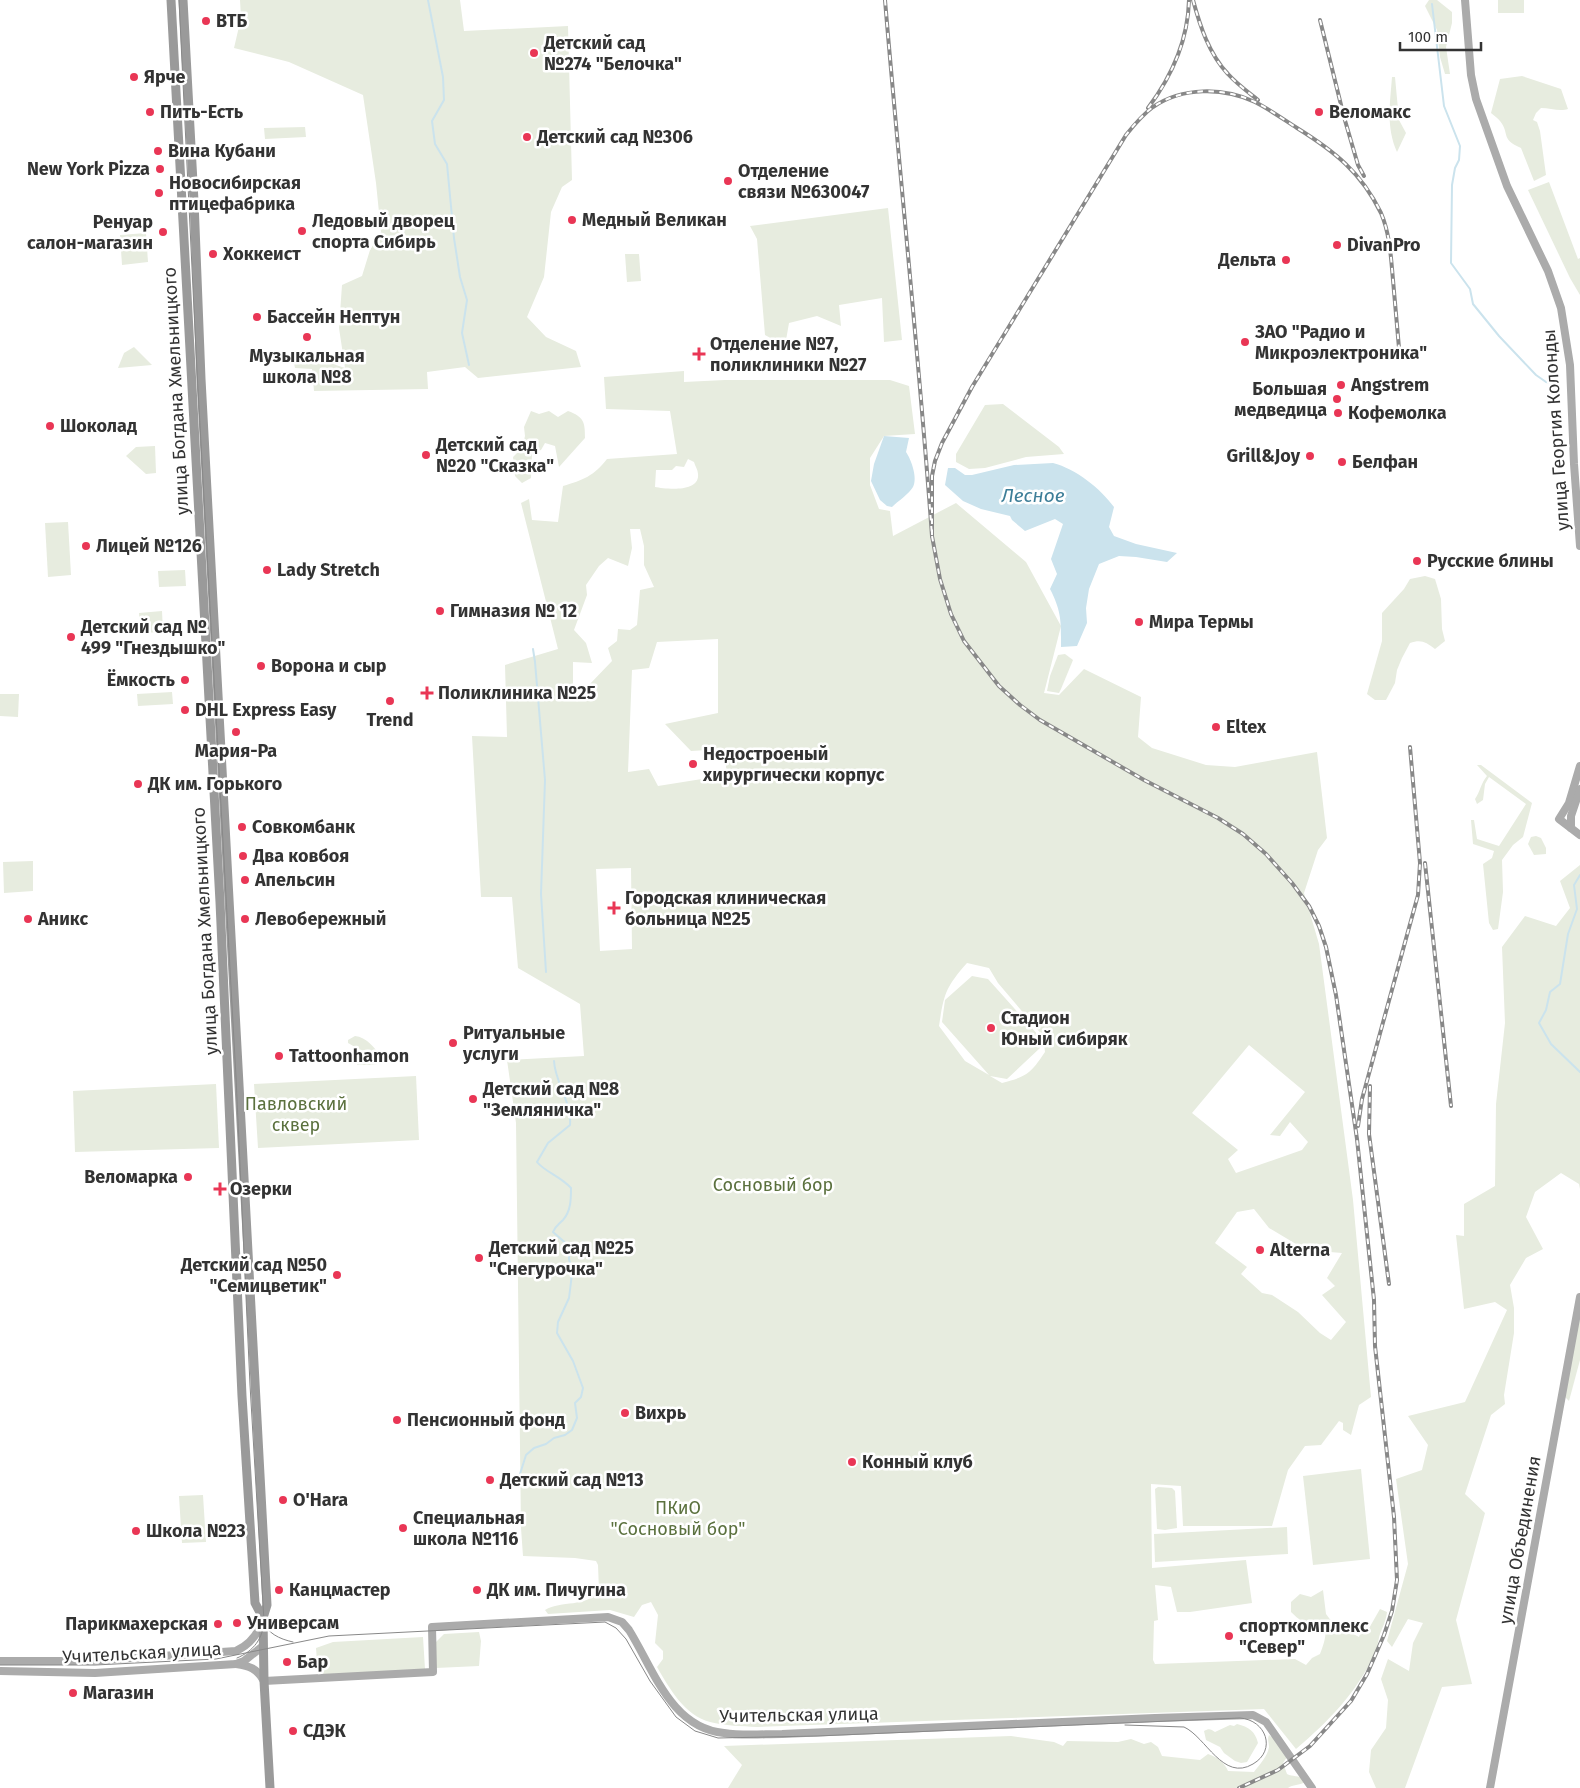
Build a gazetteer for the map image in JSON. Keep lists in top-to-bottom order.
{
  "streets": {
    "highway": ["улица Богдана Хмельницкого"],
    "main road": ["улица Георгия Колонды", "улица Объединения", "Учительская улица"]
  },
  "crossings": [
    ["улица Богдана Хмельницкого", "Учительская улица"]
  ],
  "water": ["Лесное"],
  "parks": ["Павловский сквер", "Сосновый бор", "ПКиО \"Сосновый бор\""],
  "places": {
    "other": [
      "ВТБ",
      "Детский сад №274 \"Белочка\"",
      "Ярче",
      "Пить-Есть",
      "Веломакс",
      "Детский сад №306",
      "Вина Кубани",
      "New York Pizza",
      "Отделение связи №630047",
      "Новосибирская птицефабрика",
      "Медный Великан",
      "Ледовый дворец спорта Сибирь",
      "Ренуар салон-магазин",
      "DivanPro",
      "Хоккеист",
      "Дельта",
      "Бассейн Нептун",
      "Музыкальная школа №8",
      "ЗАО \"Радио и Микроэлектроника\"",
      "Angstrem",
      "Большая медведица",
      "Кофемолка",
      "Шоколад",
      "Детский сад №20 \"Сказка\"",
      "Grill&Joy",
      "Белфан",
      "Лицей №126",
      "Русские блины",
      "Lady Stretch",
      "Гимназия № 12",
      "Мира Термы",
      "Детский сад № 499 \"Гнездышко\"",
      "Ворона и сыр",
      "Ёмкость",
      "Trend",
      "DHL Express Easy",
      "Eltex",
      "Мария-Ра",
      "Недостроеный хирургически корпус",
      "ДК им. Горького",
      "Совкомбанк",
      "Два ковбоя",
      "Апельсин",
      "Аникс",
      "Левобережный",
      "Стадион Юный сибиряк",
      "Ритуальные услуги",
      "Tattoonhamon",
      "Детский сад №8 \"Земляничка\"",
      "Веломарка",
      "Alterna",
      "Детский сад №25 \"Снегурочка\"",
      "Детский сад №50 \"Семицветик\"",
      "Вихрь",
      "Пенсионный фонд",
      "Конный клуб",
      "Детский сад №13",
      "O'Hara",
      "Специальная школа №116",
      "Школа №23",
      "Канцмастер",
      "ДК им. Пичугина",
      "Универсам",
      "Парикмахерская",
      "спорткомплекс \"Север\"",
      "Бар",
      "Магазин",
      "СДЭК"
    ],
    "health": [
      "Отделение №7, поликлиники №27",
      "Поликлиника №25",
      "Городская клиническая больница №25",
      "Озерки"
    ]
  },
  "scale_bar": "100 m"
}
